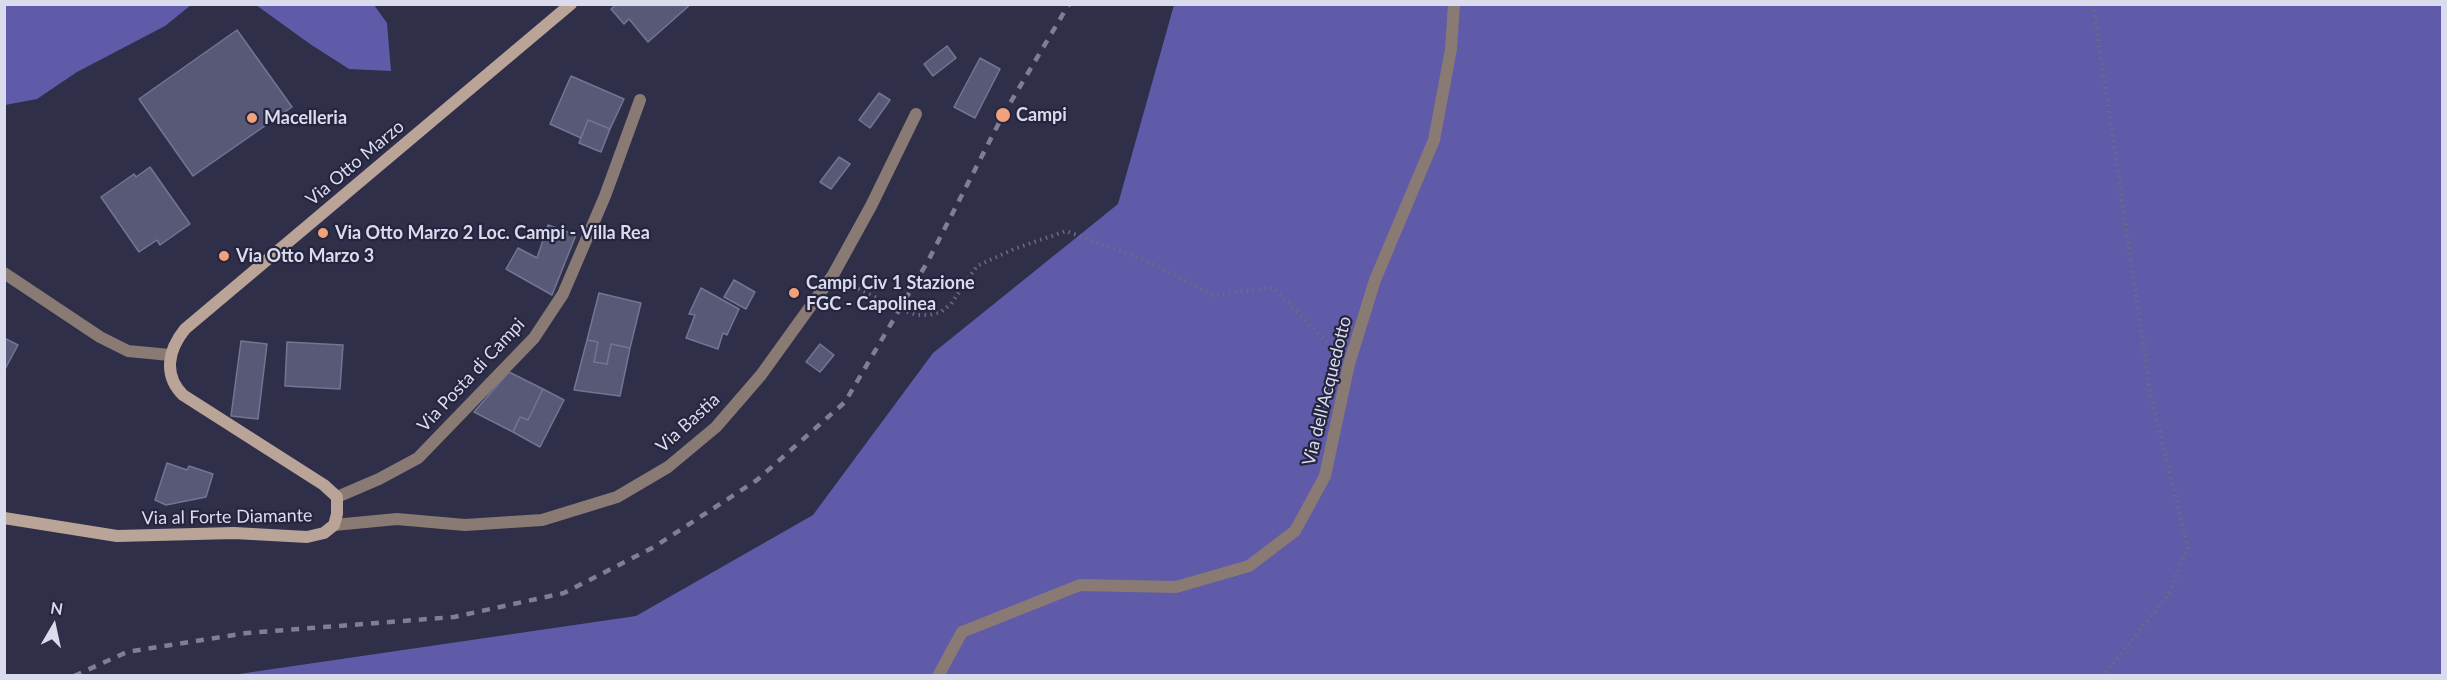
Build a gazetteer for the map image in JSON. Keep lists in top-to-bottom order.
{
  "streets": {
    "main road": ["Via Otto Marzo", "Via al Forte Diamante"],
    "street": ["Via Posta di Campi", "Via dell'Acquedotto", "Via Bastia"]
  },
  "crossings": [
    ["Via Otto Marzo", "Via al Forte Diamante"],
    ["Via Posta di Campi", "Via al Forte Diamante"],
    ["Via Bastia", "Via al Forte Diamante"]
  ],
  "places": [
    "Campi",
    "Macelleria",
    "Via Otto Marzo 2 Loc. Campi - Villa Rea",
    "Via Otto Marzo 3",
    "Campi Civ 1 Stazione FGC - Capolinea"
  ],
  "north": "top"
}
